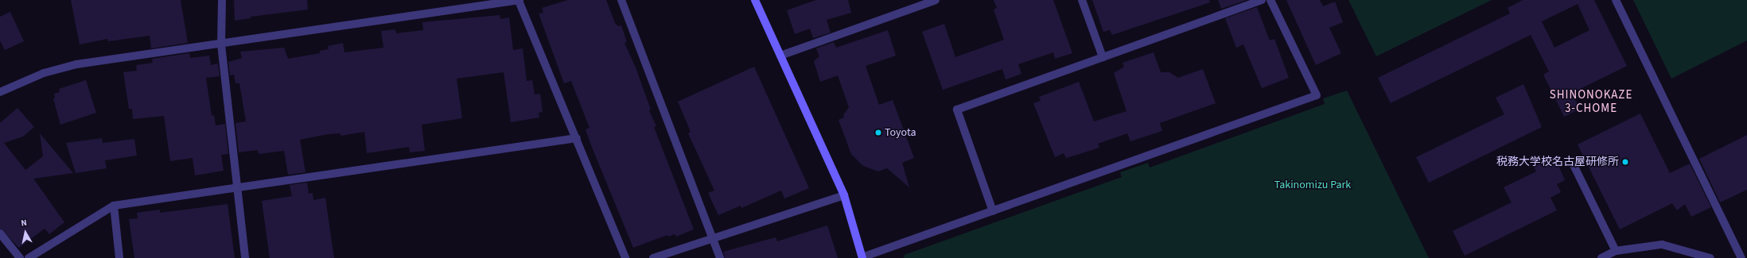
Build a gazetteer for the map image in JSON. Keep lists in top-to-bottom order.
{
  "districts": ["SHINONOKAZE 3-CHOME"],
  "parks": ["Takinomizu Park"],
  "places": ["Toyota", "税務大学校名古屋研修所"],
  "north": "top"
}
